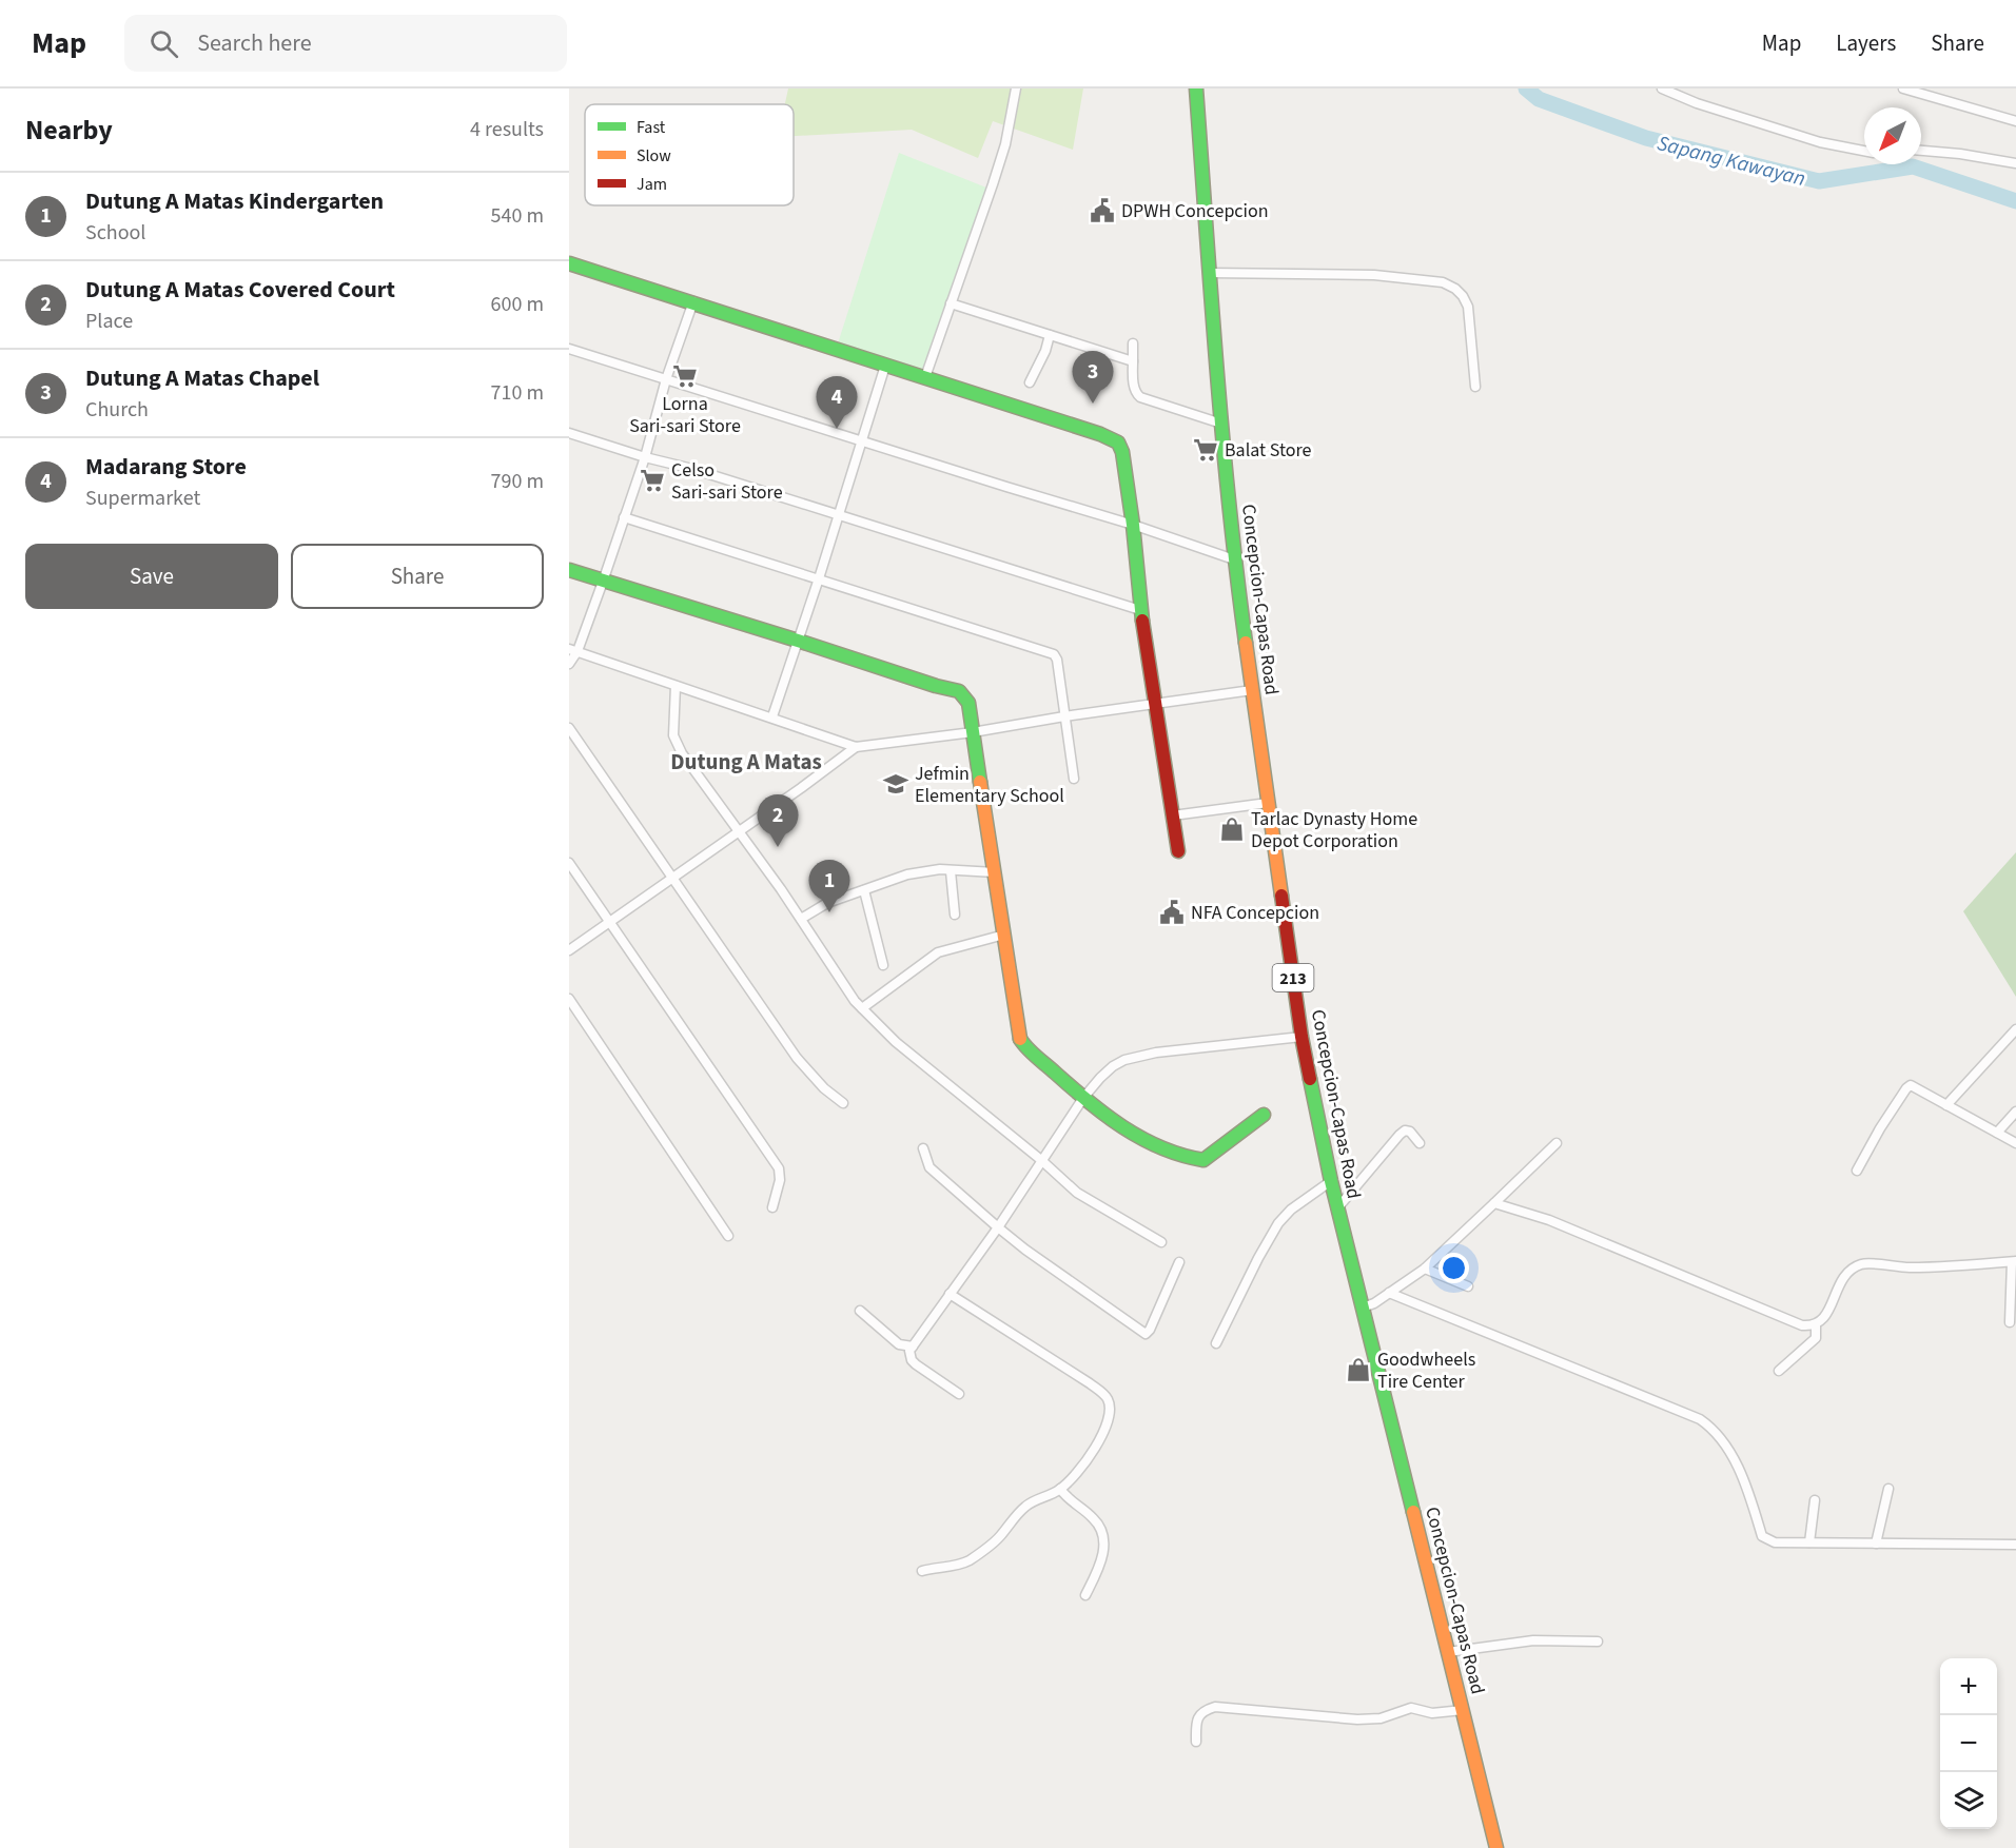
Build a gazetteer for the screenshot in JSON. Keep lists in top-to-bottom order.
{
  "streets": {
    "street": ["Concepcion-Capas Road", "213"]
  },
  "districts": ["Dutung A Matas"],
  "water": ["Sapang Kawayan"],
  "places": {
    "public building": ["DPWH Concepcion", "NFA Concepcion"],
    "supermarket": ["Lorna Sari-sari Store", "Balat Store", "Celso Sari-sari Store"],
    "school or university": ["Jefmin Elementary School"],
    "shop": ["Tarlac Dynasty Home Depot Corporation", "Goodwheels Tire Center"]
  },
  "legend": ["Fast", "Slow", "Jam"],
  "north": "bottom left",
  "page": {
    "header": "Map",
    "search": "Search here",
    "nav": ["Map", "Layers", "Share"],
    "heading": ["Nearby", "4 results"],
    "list": [
      {
        "mark": "1",
        "name": "Dutung A Matas Kindergarten",
        "note": "School",
        "value": "540 m"
      },
      {
        "mark": "2",
        "name": "Dutung A Matas Covered Court",
        "note": "Place",
        "value": "600 m"
      },
      {
        "mark": "3",
        "name": "Dutung A Matas Chapel",
        "note": "Church",
        "value": "710 m"
      },
      {
        "mark": "4",
        "name": "Madarang Store",
        "note": "Supermarket",
        "value": "790 m"
      }
    ],
    "pins": [
      "3",
      "4",
      "2",
      "1"
    ],
    "buttons": ["Save", "Share"],
    "map_buttons": ["+", "−"]
  }
}
